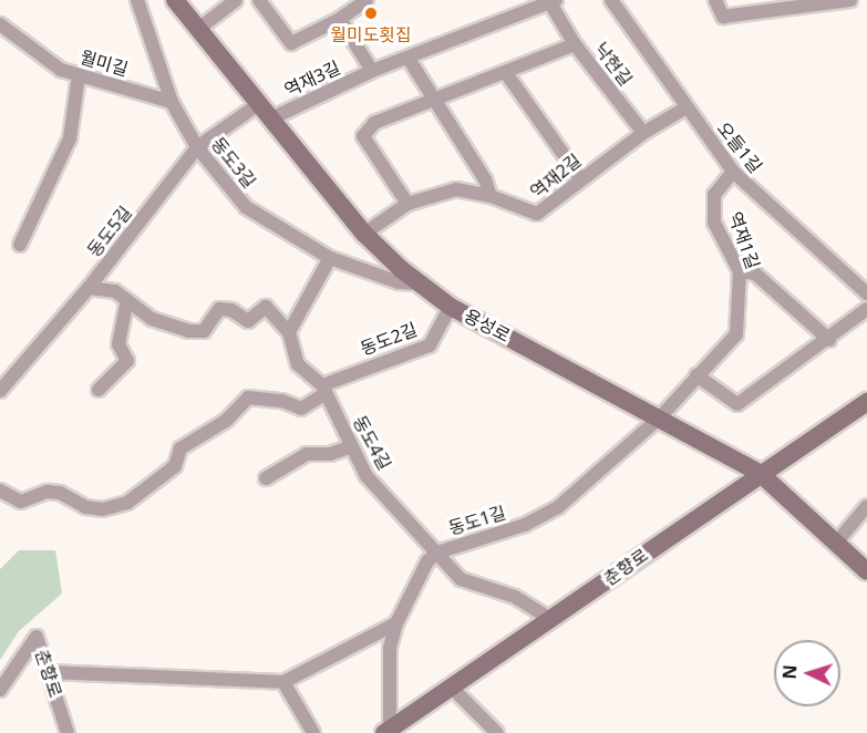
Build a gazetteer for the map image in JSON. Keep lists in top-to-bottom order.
{
  "streets": {
    "street": [
      "월미길",
      "낙현길",
      "역재3길",
      "오들1길",
      "동도3길",
      "역재2길",
      "동도5길",
      "역재1길",
      "용성로",
      "동도2길",
      "동도4길",
      "동도1길",
      "춘향로"
    ]
  },
  "crossings": [
    ["월미길", "동도3길"],
    ["낙현길", "역재2길"],
    ["역재3길", "용성로"],
    ["오들1길", "역재2길"],
    ["오들1길", "역재1길"],
    ["동도3길", "동도5길"],
    ["동도3길", "용성로"],
    ["역재2길", "용성로"],
    ["동도5길", "용성로"],
    ["역재1길", "용성로"],
    ["역재1길", "동도1길"],
    ["용성로", "동도2길"],
    ["용성로", "동도1길"],
    ["용성로", "춘향로"],
    ["동도2길", "동도4길"],
    ["동도4길", "동도1길"],
    ["동도4길", "춘향로"],
    ["동도1길", "춘향로"]
  ],
  "places": ["월미도횟집"],
  "north": "left"
}
